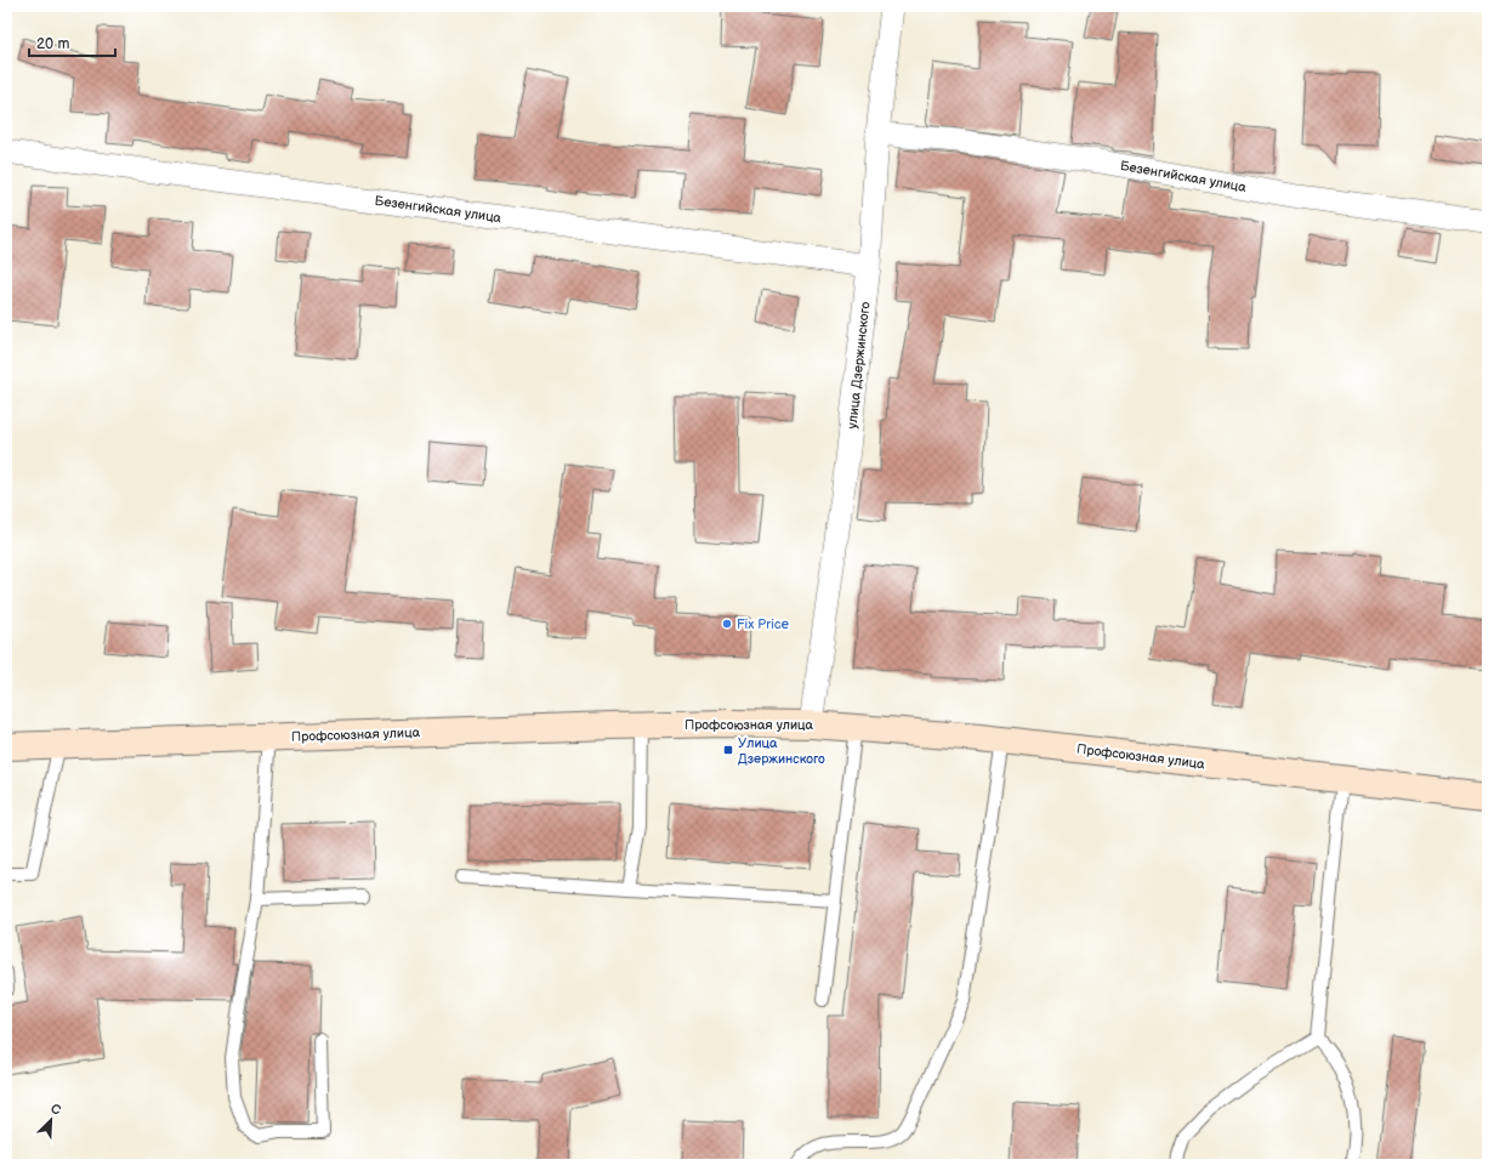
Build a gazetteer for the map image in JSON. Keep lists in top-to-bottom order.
{
  "streets": {
    "street": ["Безенгийская улица", "улица Дзержинского", "Профсоюзная улица"]
  },
  "crossings": [
    ["Безенгийская улица", "улица Дзержинского"],
    ["улица Дзержинского", "Профсоюзная улица"]
  ],
  "places": {
    "other": ["Fix Price"],
    "transit": ["Улица Дзержинского"]
  },
  "scale_bar": "20 m",
  "north": "top right"
}
